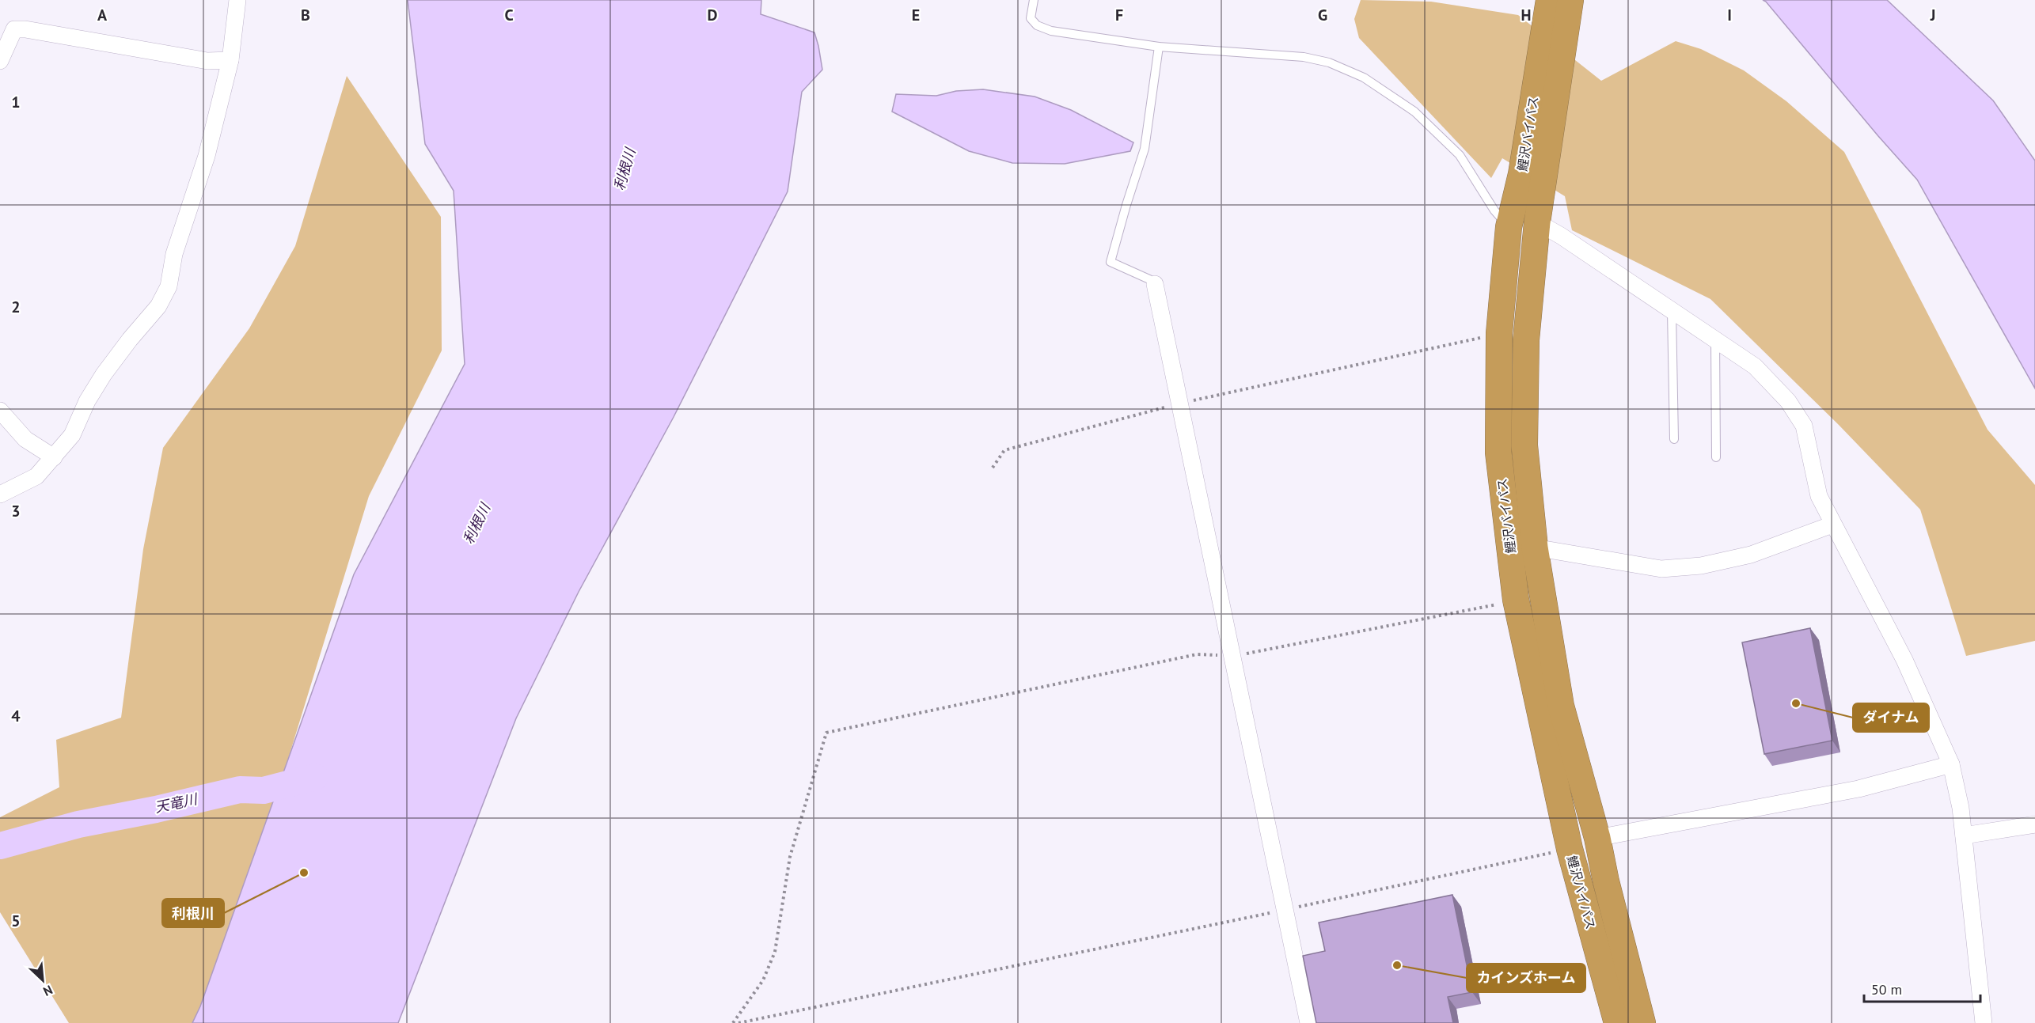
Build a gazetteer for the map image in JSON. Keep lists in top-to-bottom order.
{
  "streets": {
    "highway": ["鯉沢バイパス"]
  },
  "water": ["利根川", "天竜川"],
  "places": ["ダイナム", "利根川", "カインズホーム"],
  "scale_bar": "50 m",
  "north": "bottom right",
  "grid": {
    "columns": [
      "A",
      "B",
      "C",
      "D",
      "E",
      "F",
      "G",
      "H",
      "I",
      "J"
    ],
    "rows": [
      "1",
      "2",
      "3",
      "4",
      "5"
    ]
  }
}
